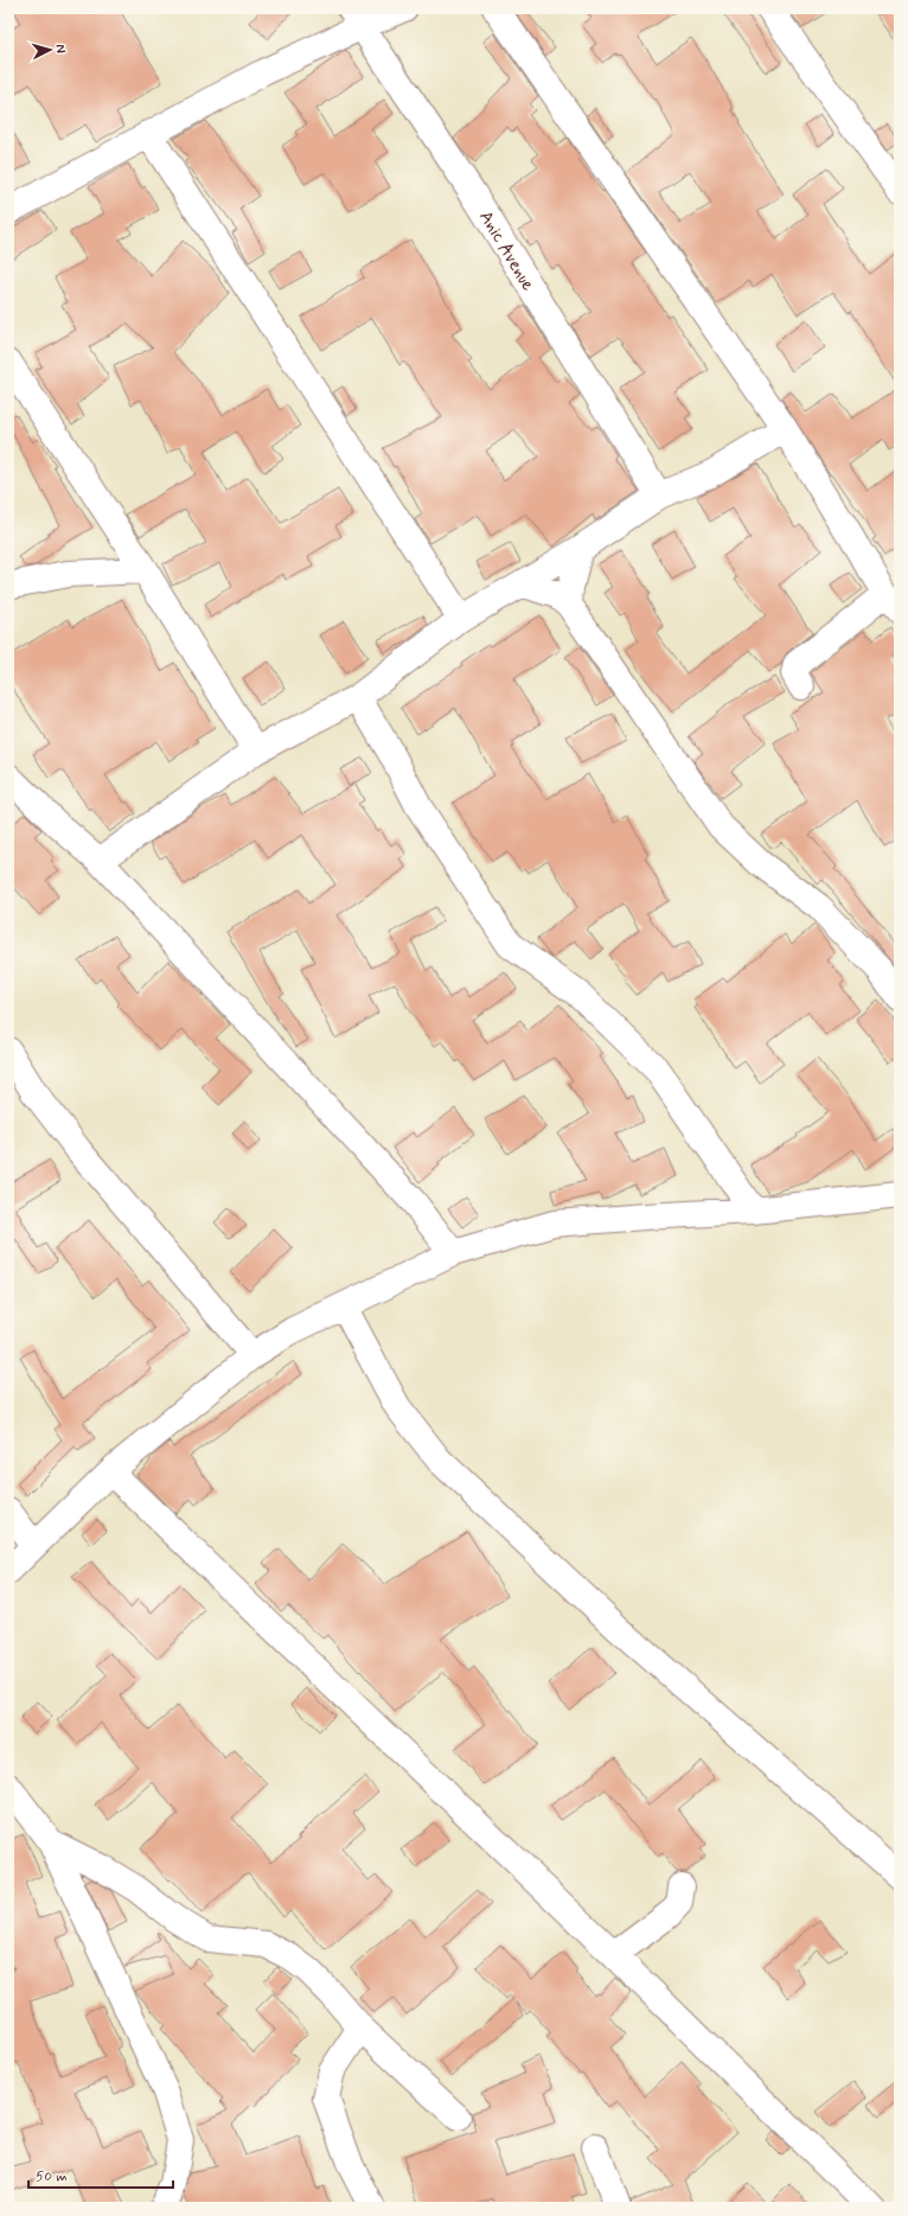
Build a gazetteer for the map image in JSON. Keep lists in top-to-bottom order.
{
  "streets": {
    "street": ["Anic Avenue"]
  },
  "scale_bar": "50 m",
  "north": "right"
}
